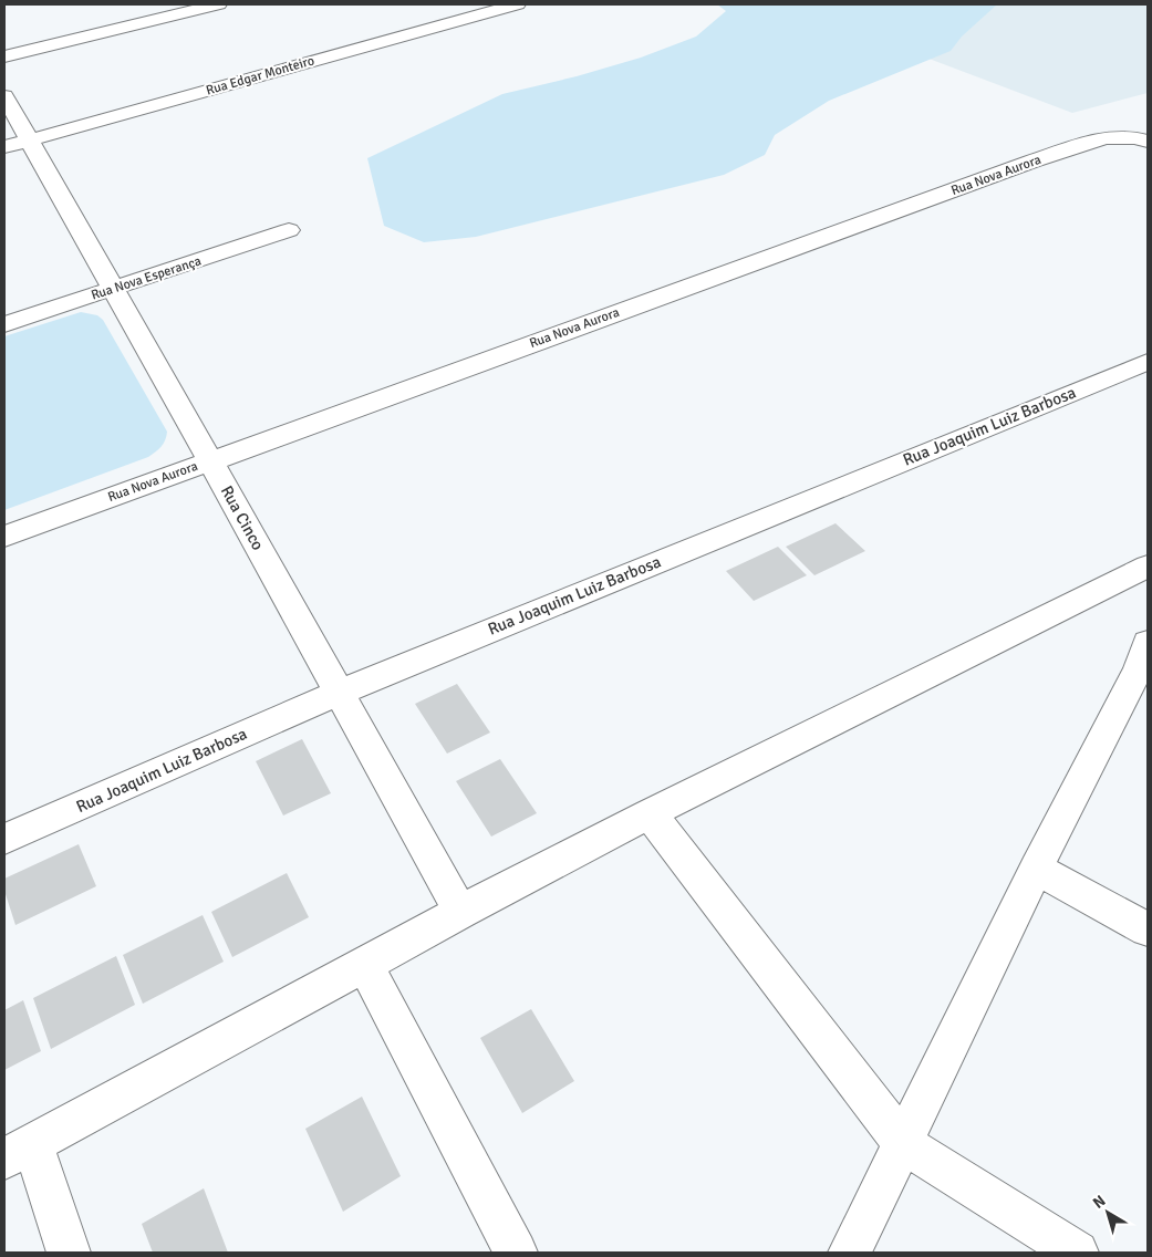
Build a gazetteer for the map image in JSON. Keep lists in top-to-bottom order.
{
  "streets": {
    "street": [
      "Rua Edgar Monteiro",
      "Rua Nova Aurora",
      "Rua Nova Esperança",
      "Rua Joaquim Luiz Barbosa",
      "Rua Cinco"
    ]
  },
  "crossings": [
    ["Rua Edgar Monteiro", "Rua Cinco"],
    ["Rua Nova Aurora", "Rua Cinco"],
    ["Rua Nova Esperança", "Rua Cinco"],
    ["Rua Joaquim Luiz Barbosa", "Rua Cinco"]
  ],
  "north": "top left"
}
